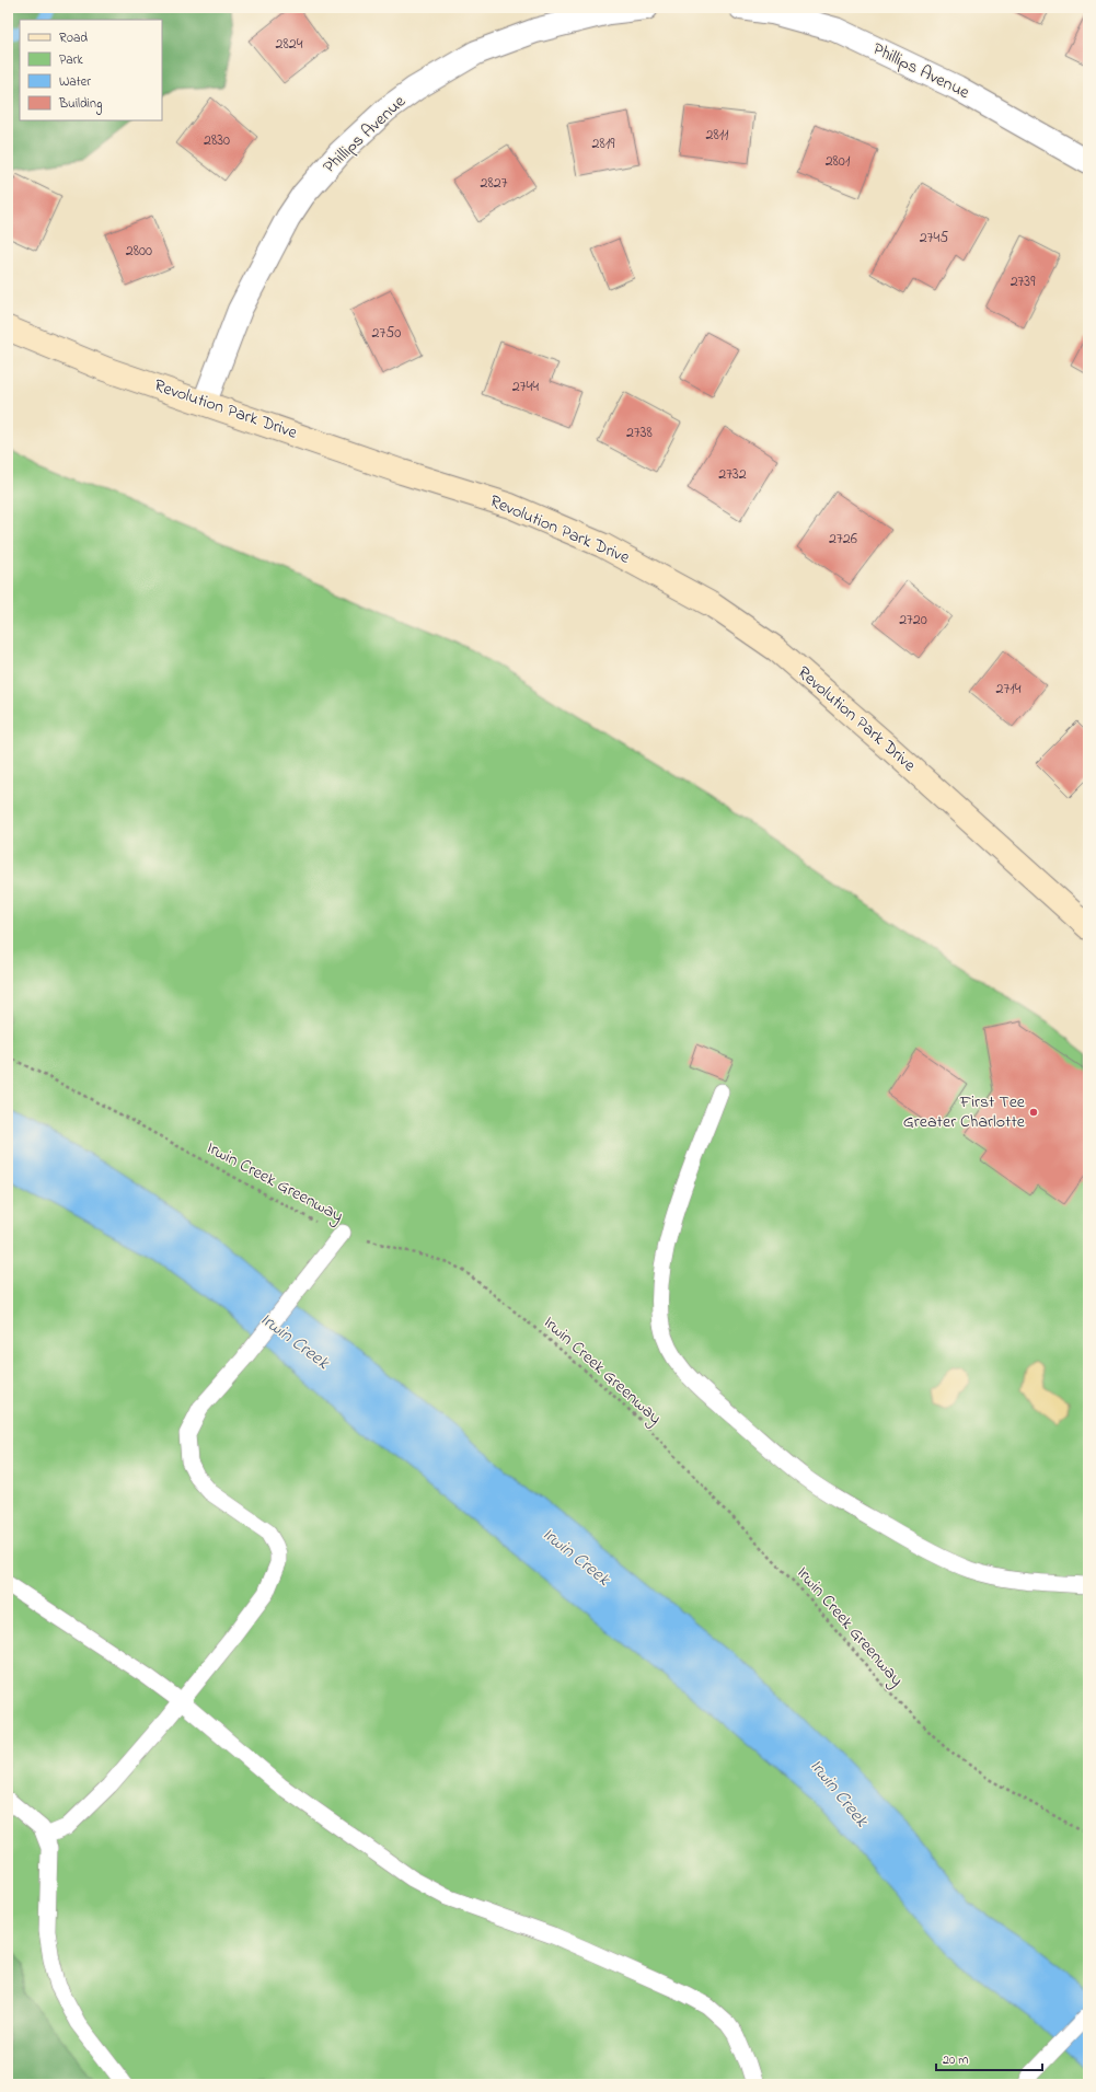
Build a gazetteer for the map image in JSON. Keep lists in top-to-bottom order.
{
  "streets": {
    "street": ["Phillips Avenue", "Revolution Park Drive"],
    "path": ["Irwin Creek Greenway"]
  },
  "crossings": [
    ["Phillips Avenue", "Revolution Park Drive"]
  ],
  "water": ["Irwin Creek"],
  "places": ["First Tee Greater Charlotte"],
  "house_numbers": [
    "2824",
    "2811",
    "2830",
    "2819",
    "2801",
    "2827",
    "2745",
    "2800",
    "2739",
    "2750",
    "2744",
    "2738",
    "2732",
    "2726",
    "2720",
    "2714"
  ],
  "legend": [
    "Road",
    "Park",
    "Water",
    "Building"
  ],
  "scale_bar": "20 m"
}
